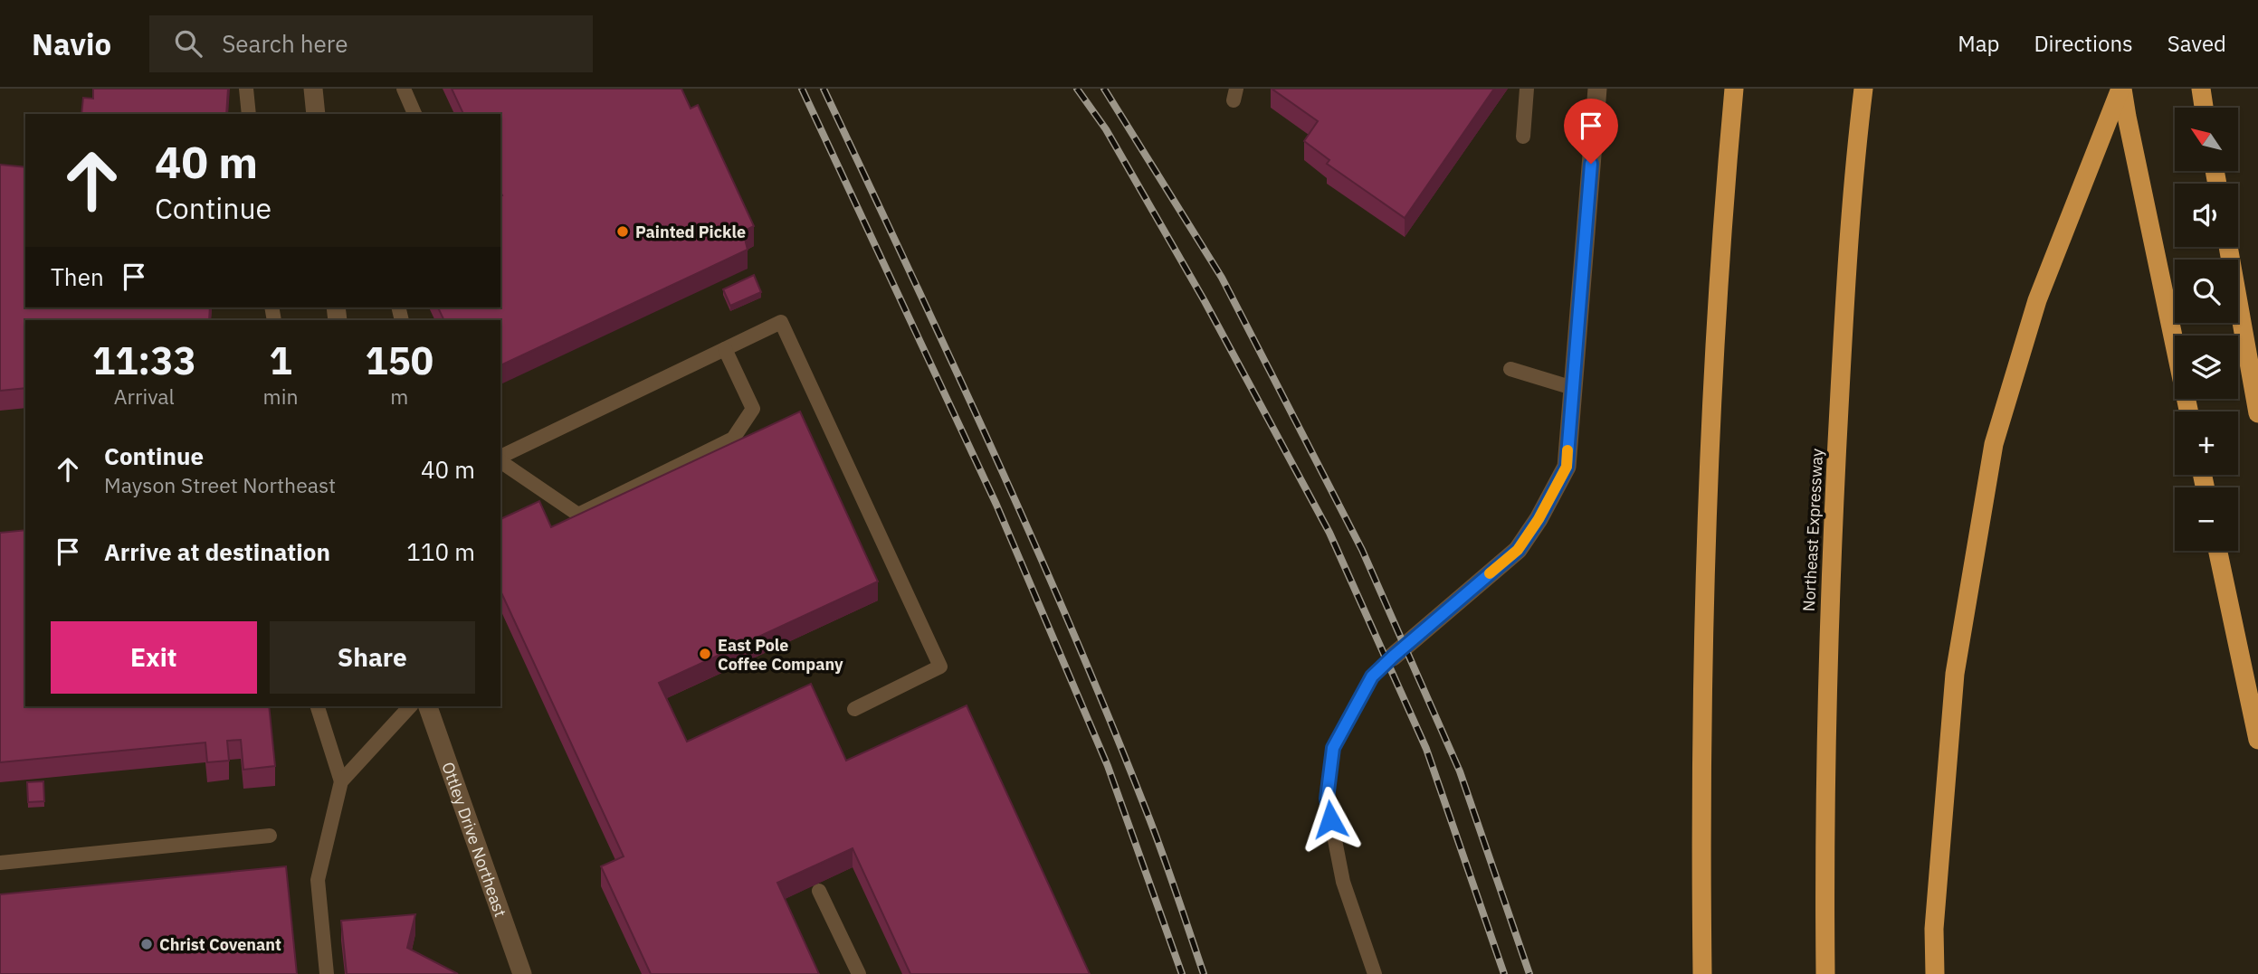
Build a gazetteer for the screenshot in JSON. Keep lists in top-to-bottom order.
{
  "streets": {
    "highway": ["Northeast Expressway"],
    "street": ["Ottley Drive Northeast"]
  },
  "places": ["Painted Pickle", "East Pole Coffee Company", "Christ Covenant"],
  "north": "top left",
  "page": {
    "header": "Navio",
    "search": "Search here",
    "nav": ["Map", "Directions", "Saved"],
    "map_buttons": ["+", "−"],
    "turn": ["40 m", "Continue"],
    "then": "Then",
    "eta": [
      "11:33",
      "Arrival",
      "1",
      "min",
      "150",
      "m"
    ],
    "list": [
      {
        "name": "Continue",
        "note": "Mayson Street Northeast",
        "value": "40 m"
      },
      {
        "name": "Arrive at destination",
        "value": "110 m"
      }
    ],
    "buttons": ["Exit", "Share"]
  }
}
